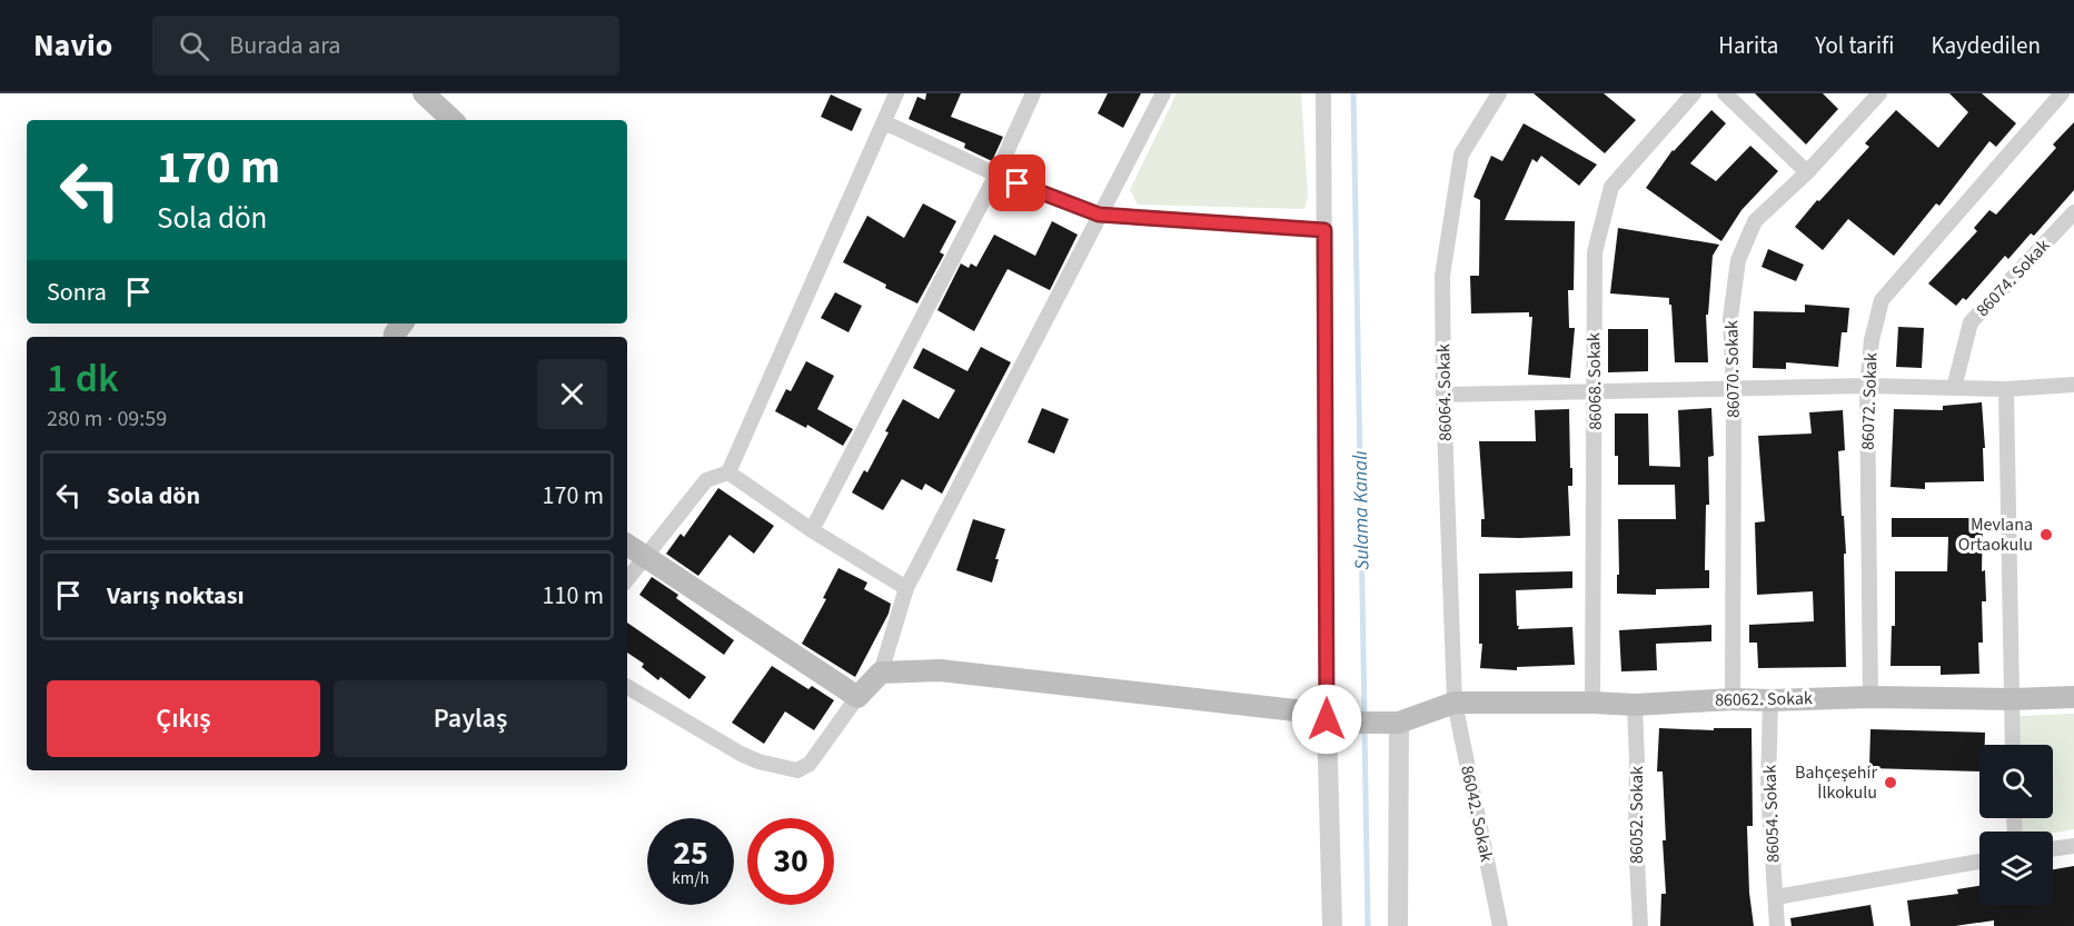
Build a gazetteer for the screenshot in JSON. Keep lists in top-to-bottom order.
{
  "streets": {
    "main road": ["86062. Sokak"],
    "street": [
      "86074. Sokak",
      "86070. Sokak",
      "86068. Sokak",
      "86064. Sokak",
      "86072. Sokak",
      "86042. Sokak",
      "86054. Sokak",
      "86052. Sokak"
    ]
  },
  "crossings": [
    ["86070. Sokak", "86062. Sokak"],
    ["86068. Sokak", "86062. Sokak"],
    ["86064. Sokak", "86062. Sokak"],
    ["86064. Sokak", "86042. Sokak"],
    ["86072. Sokak", "86062. Sokak"],
    ["86062. Sokak", "86042. Sokak"],
    ["86062. Sokak", "86054. Sokak"],
    ["86062. Sokak", "86052. Sokak"]
  ],
  "water": ["Sulama Kanalı"],
  "places": ["Mevlana Ortaokulu", "Bahçeşehir İlkokulu"],
  "page": {
    "header": "Navio",
    "search": "Burada ara",
    "nav": ["Harita", "Yol tarifi", "Kaydedilen"],
    "turn": ["170 m", "Sola dön"],
    "then": "Sonra",
    "heading": ["1 dk", "280 m · 09:59"],
    "list": [
      {
        "name": "Sola dön",
        "value": "170 m"
      },
      {
        "name": "Varış noktası",
        "value": "110 m"
      }
    ],
    "buttons": ["Çıkış", "Paylaş"],
    "speed": "25 km/h",
    "limit": "30"
  }
}
